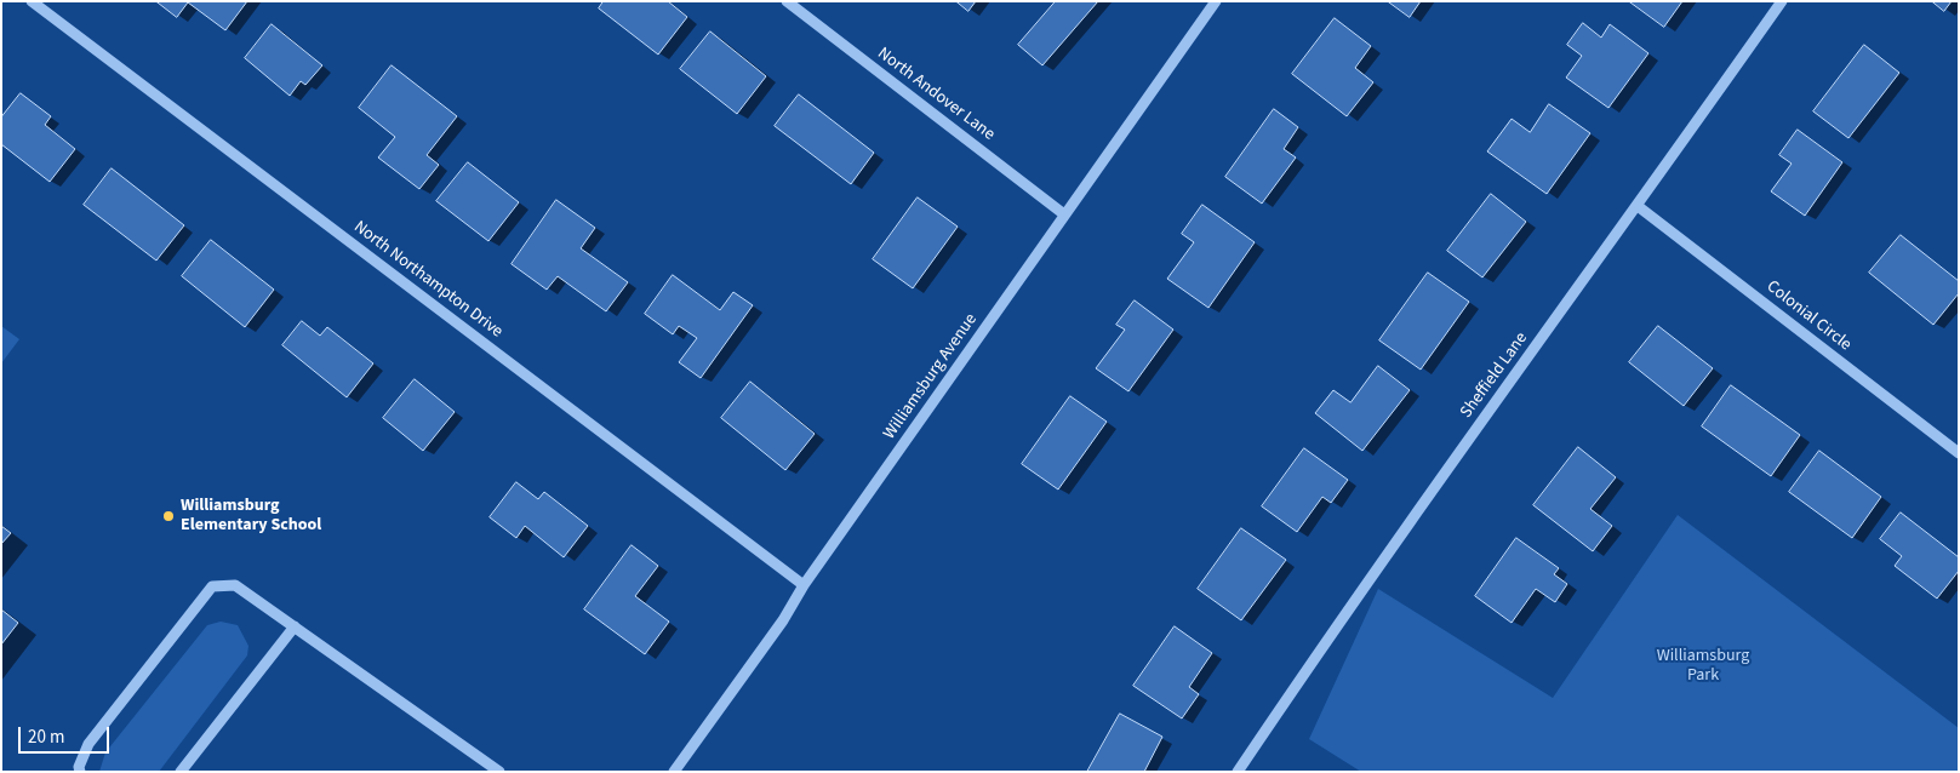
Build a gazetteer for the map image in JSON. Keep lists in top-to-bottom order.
{
  "streets": {
    "street": [
      "North Andover Lane",
      "North Northampton Drive",
      "Colonial Circle",
      "Sheffield Lane",
      "Williamsburg Avenue"
    ]
  },
  "crossings": [
    ["North Andover Lane", "Williamsburg Avenue"],
    ["North Northampton Drive", "Williamsburg Avenue"],
    ["Colonial Circle", "Sheffield Lane"]
  ],
  "parks": ["Williamsburg Park"],
  "places": ["Williamsburg Elementary School"],
  "scale_bar": "20 m"
}
